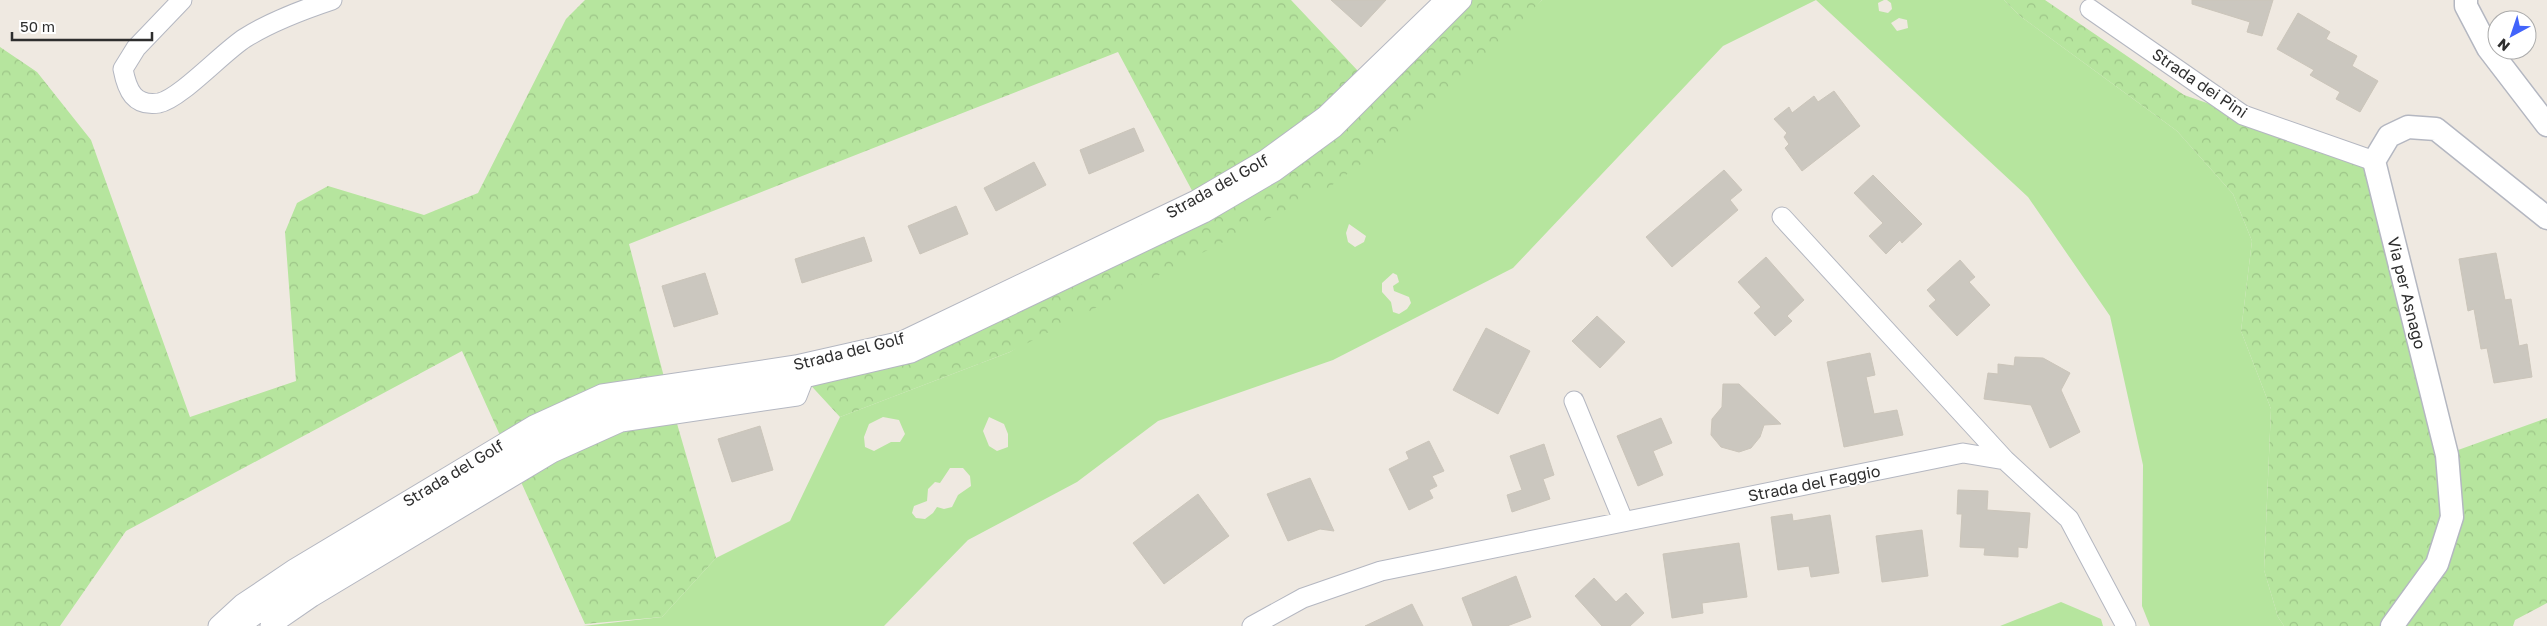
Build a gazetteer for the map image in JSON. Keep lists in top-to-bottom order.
{
  "streets": {
    "street": [
      "Strada dei Pini",
      "Strada del Golf",
      "Via per Asnago",
      "Strada del Faggio"
    ]
  },
  "crossings": [
    ["Strada dei Pini", "Via per Asnago"]
  ],
  "scale_bar": "50 m",
  "north": "bottom left"
}
